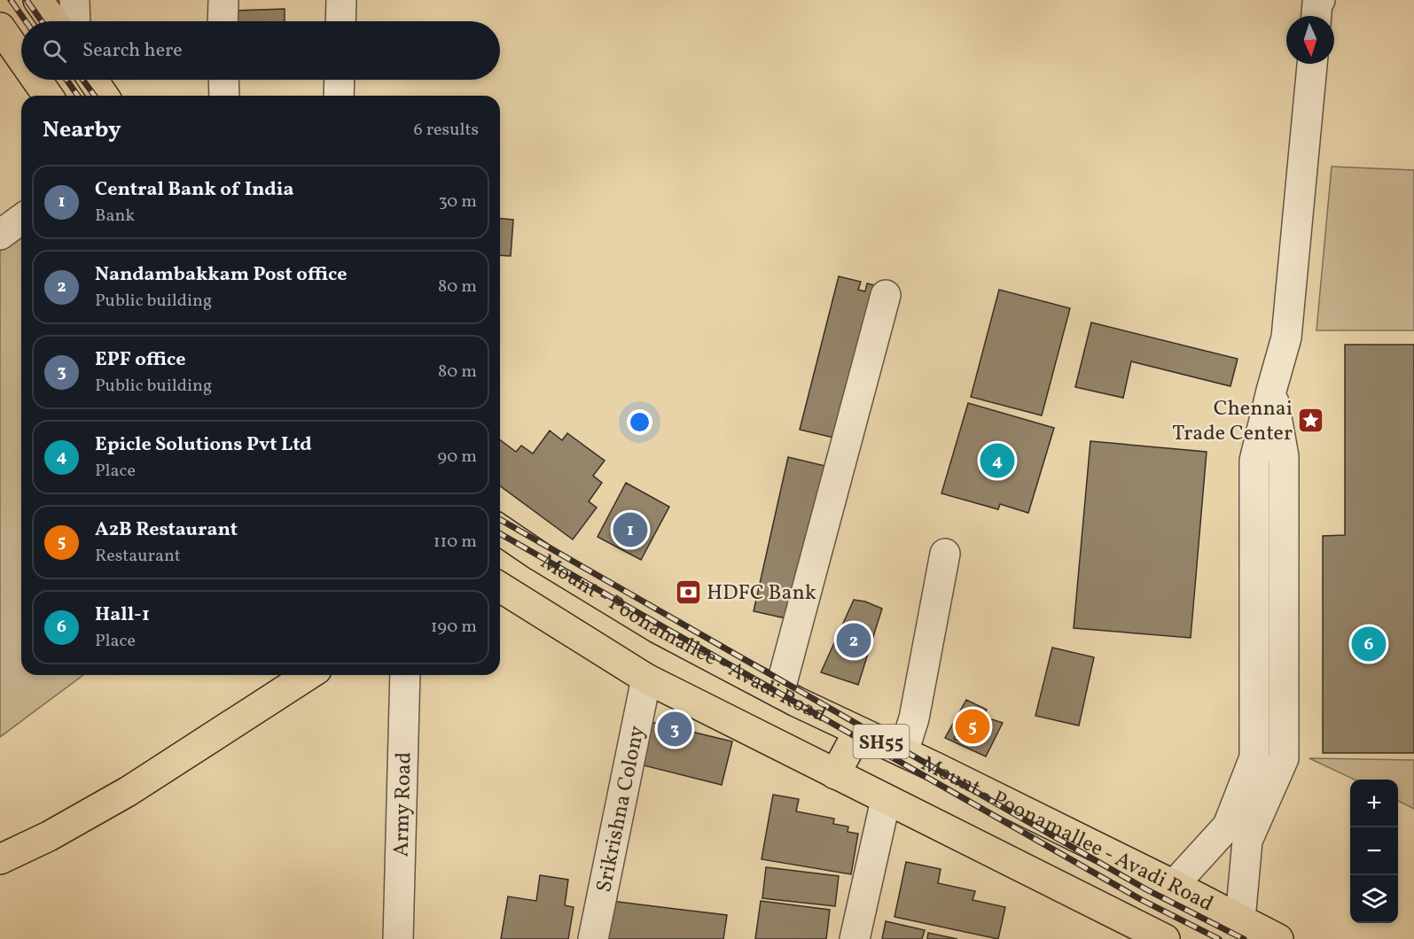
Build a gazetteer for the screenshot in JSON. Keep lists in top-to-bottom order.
{
  "streets": {
    "main road": ["Mount - Poonamallee - Avadi Road", "SH55"],
    "street": ["Army Road", "Srikrishna Colony"]
  },
  "crossings": [
    ["SH55", "Srikrishna Colony"]
  ],
  "places": {
    "place": ["Chennai Trade Center"],
    "bank": ["HDFC Bank"]
  },
  "north": "bottom",
  "page": {
    "search": "Search here",
    "heading": ["Nearby", "6 results"],
    "list": [
      {
        "mark": "1",
        "name": "Central Bank of India",
        "note": "Bank",
        "value": "30 m"
      },
      {
        "mark": "2",
        "name": "Nandambakkam Post office",
        "note": "Public building",
        "value": "80 m"
      },
      {
        "mark": "3",
        "name": "EPF office",
        "note": "Public building",
        "value": "80 m"
      },
      {
        "mark": "4",
        "name": "Epicle Solutions Pvt Ltd",
        "note": "Place",
        "value": "90 m"
      },
      {
        "mark": "5",
        "name": "A2B Restaurant",
        "note": "Restaurant",
        "value": "110 m"
      },
      {
        "mark": "6",
        "name": "Hall-1",
        "note": "Place",
        "value": "190 m"
      }
    ],
    "pins": [
      "4",
      "1",
      "2",
      "6",
      "5",
      "3"
    ],
    "map_buttons": ["+", "−"]
  }
}
